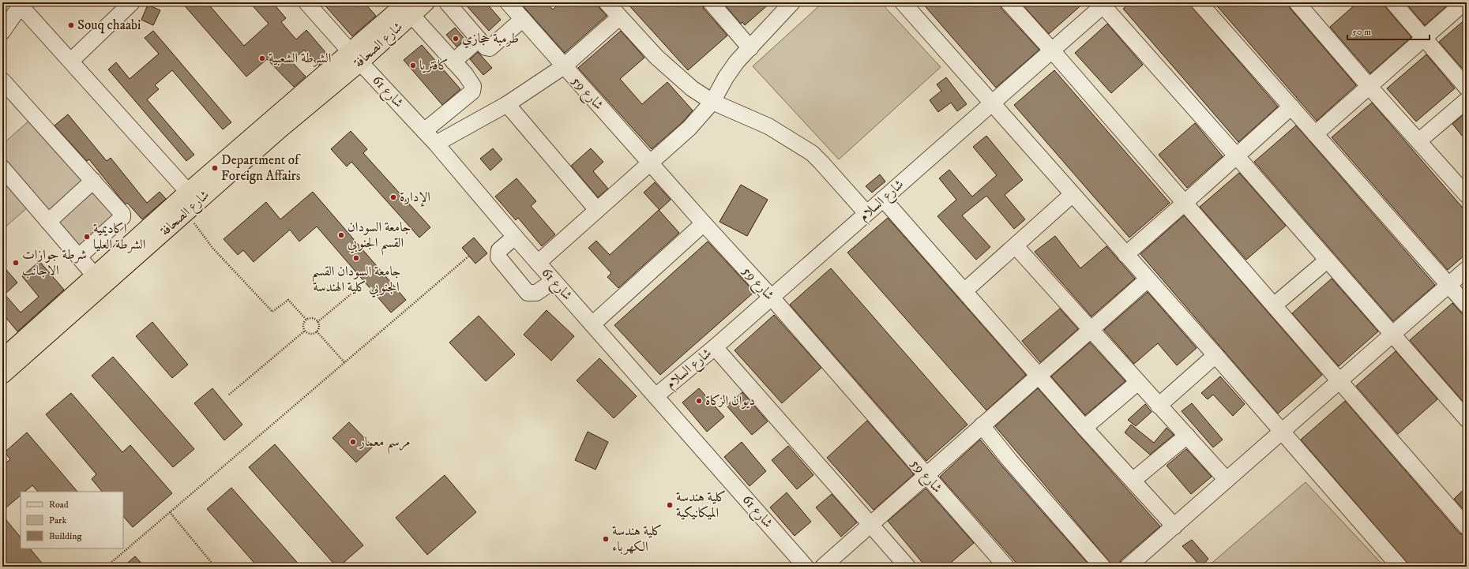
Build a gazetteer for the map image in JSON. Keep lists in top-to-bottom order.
{
  "streets": {
    "main road": ["شارع الصحافة"],
    "street": ["شارع 61", "شارع 59", "شارع السلام"]
  },
  "crossings": [
    ["شارع الصحافة", "شارع 61"],
    ["شارع 61", "شارع السلام"],
    ["شارع 59", "شارع السلام"]
  ],
  "places": [
    "Souq chaabi",
    "طرمبة حجازي",
    "الشرطة الشعبية",
    "كافتريا",
    "Department of Foreign Affairs",
    "الإدارة",
    "جامعة السودان القسم الجنوبي",
    "اكاديمية الشرطة العليا",
    "جامعة السودان القسم الجنوبي كلية الهندسة",
    "شرطة جوازات الاجانب",
    "ديوان الزكاة",
    "مرسم معمار",
    "كلية هندسة الميكانيكية",
    "كلية هندسة الكهرباء"
  ],
  "legend": ["Road", "Park", "Building"],
  "scale_bar": "50 m"
}
